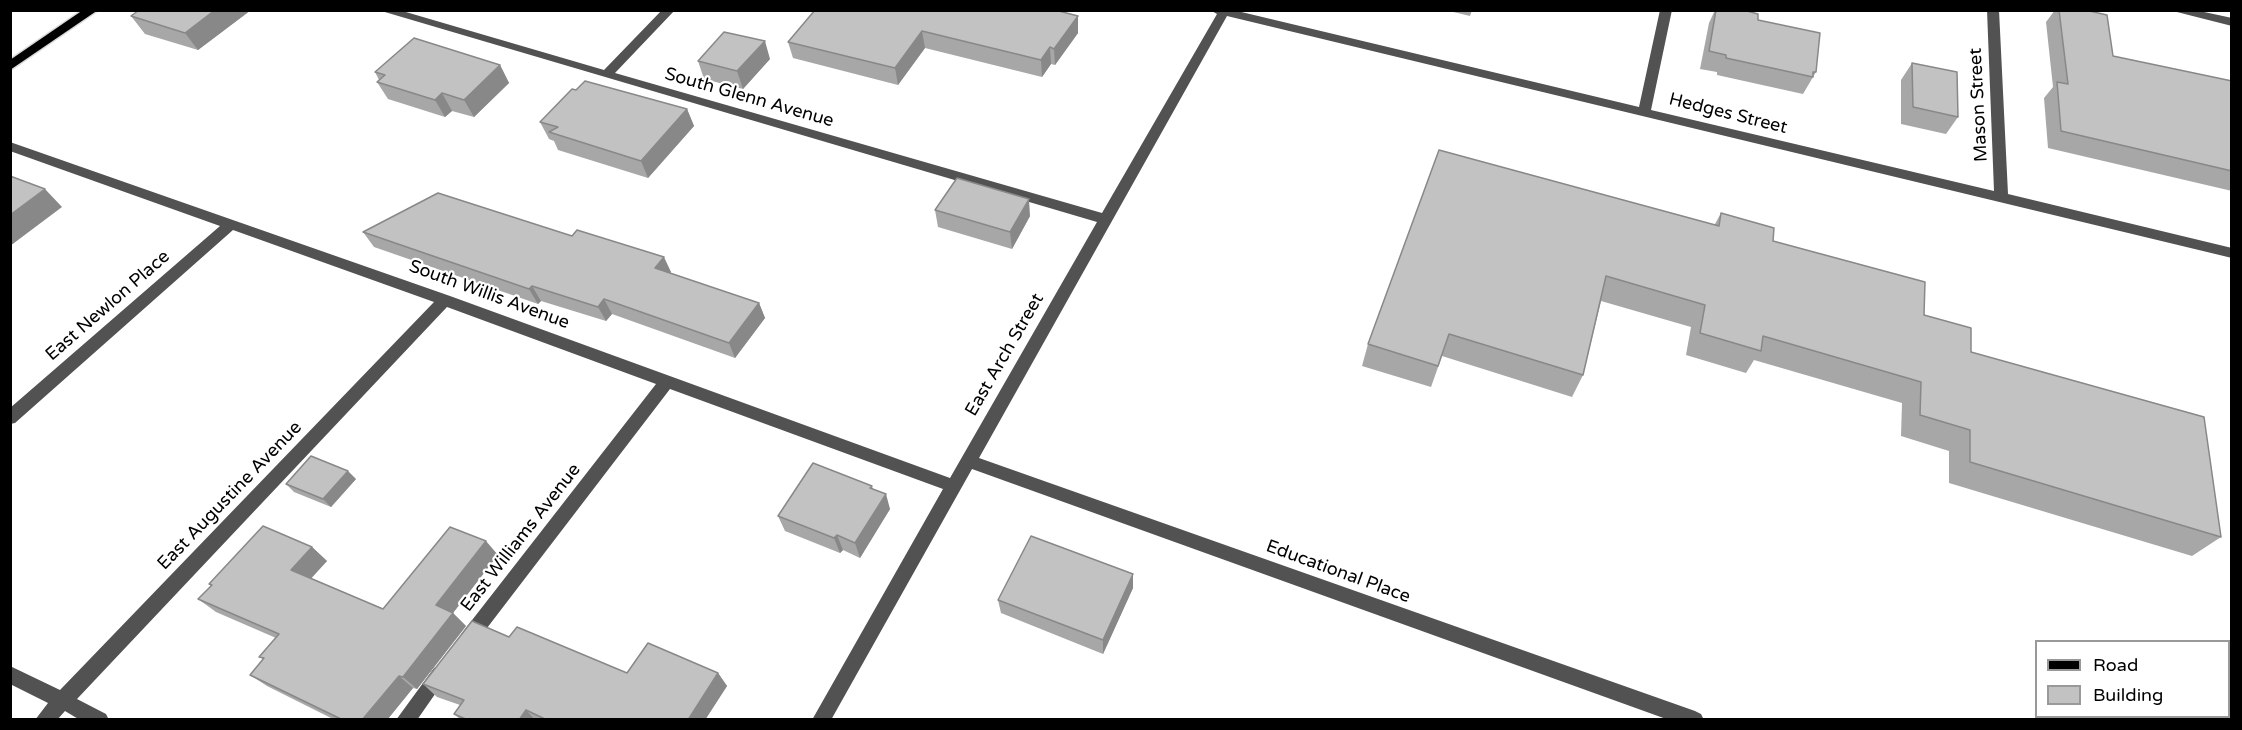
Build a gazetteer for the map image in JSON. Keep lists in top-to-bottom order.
{
  "streets": {
    "street": [
      "South Glenn Avenue",
      "Mason Street",
      "Hedges Street",
      "South Willis Avenue",
      "East Newlon Place",
      "East Arch Street",
      "East Augustine Avenue",
      "East Williams Avenue",
      "Educational Place"
    ]
  },
  "crossings": [
    ["South Glenn Avenue", "East Arch Street"],
    ["Mason Street", "Hedges Street"],
    ["Hedges Street", "East Arch Street"],
    ["South Willis Avenue", "East Newlon Place"],
    ["South Willis Avenue", "East Arch Street"],
    ["South Willis Avenue", "East Augustine Avenue"],
    ["South Willis Avenue", "East Williams Avenue"],
    ["East Arch Street", "Educational Place"]
  ],
  "legend": ["Road", "Building"]
}
